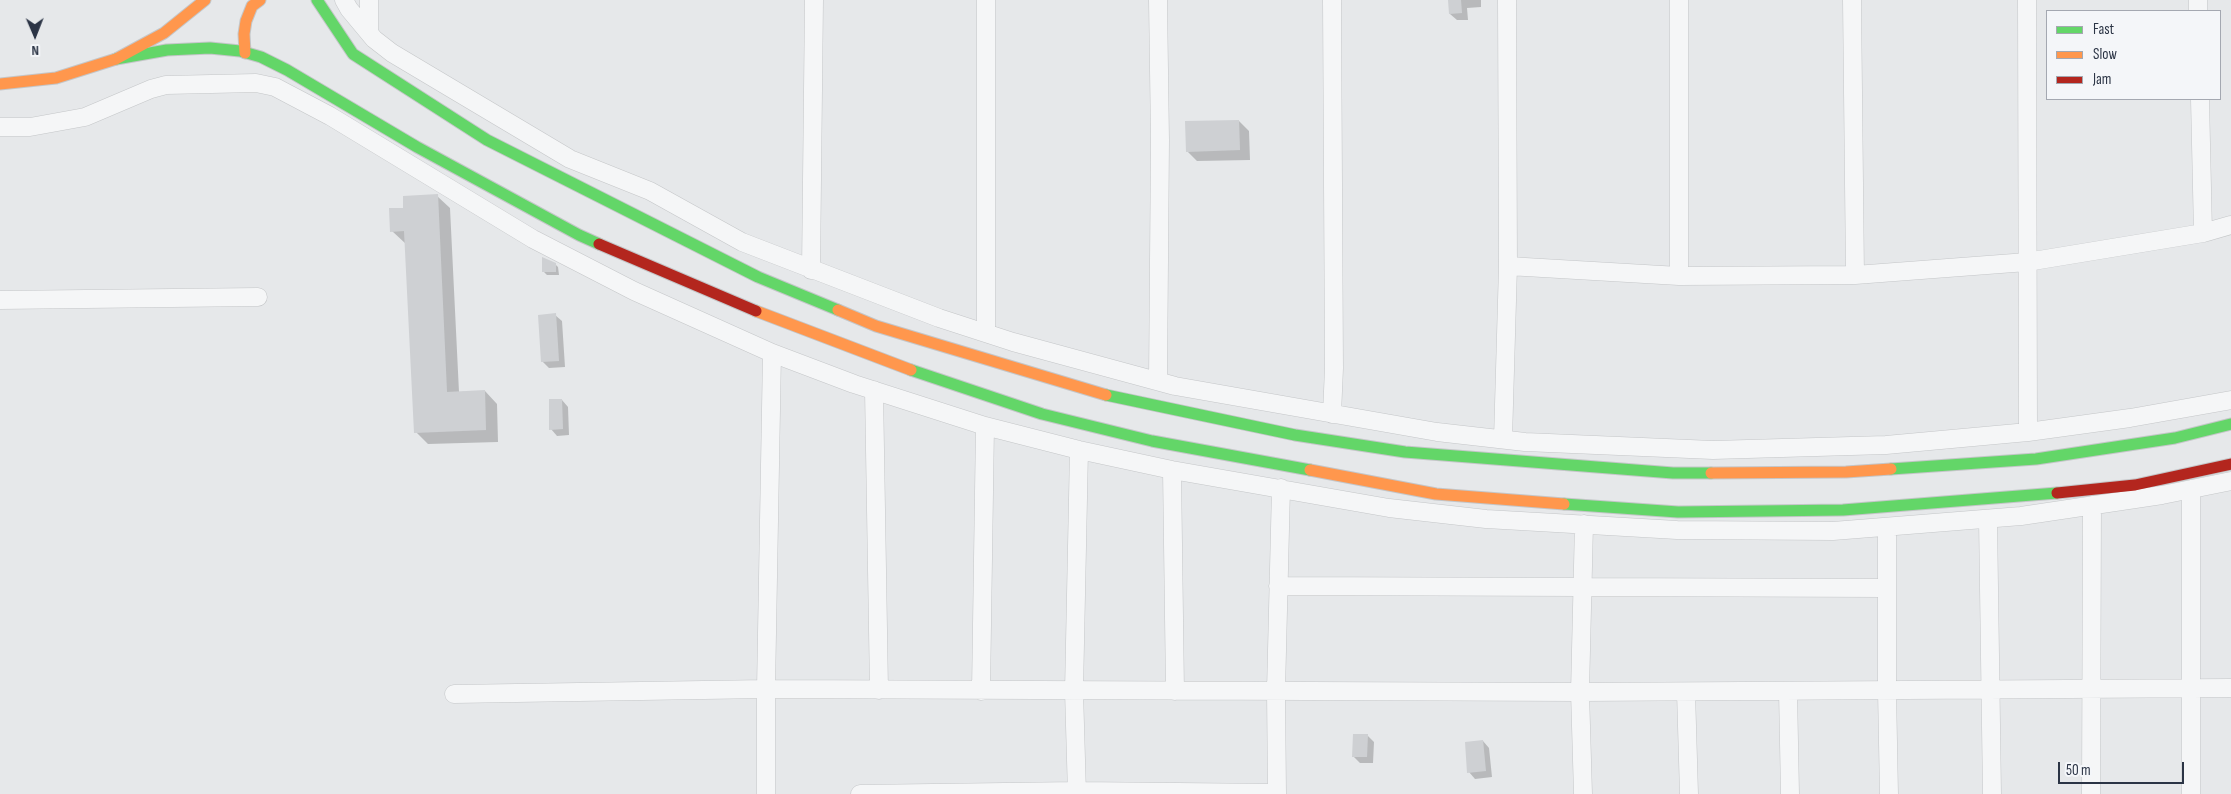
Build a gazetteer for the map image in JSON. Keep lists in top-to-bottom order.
{
  "legend": ["Fast", "Slow", "Jam"],
  "scale_bar": "50 m",
  "north": "bottom"
}
